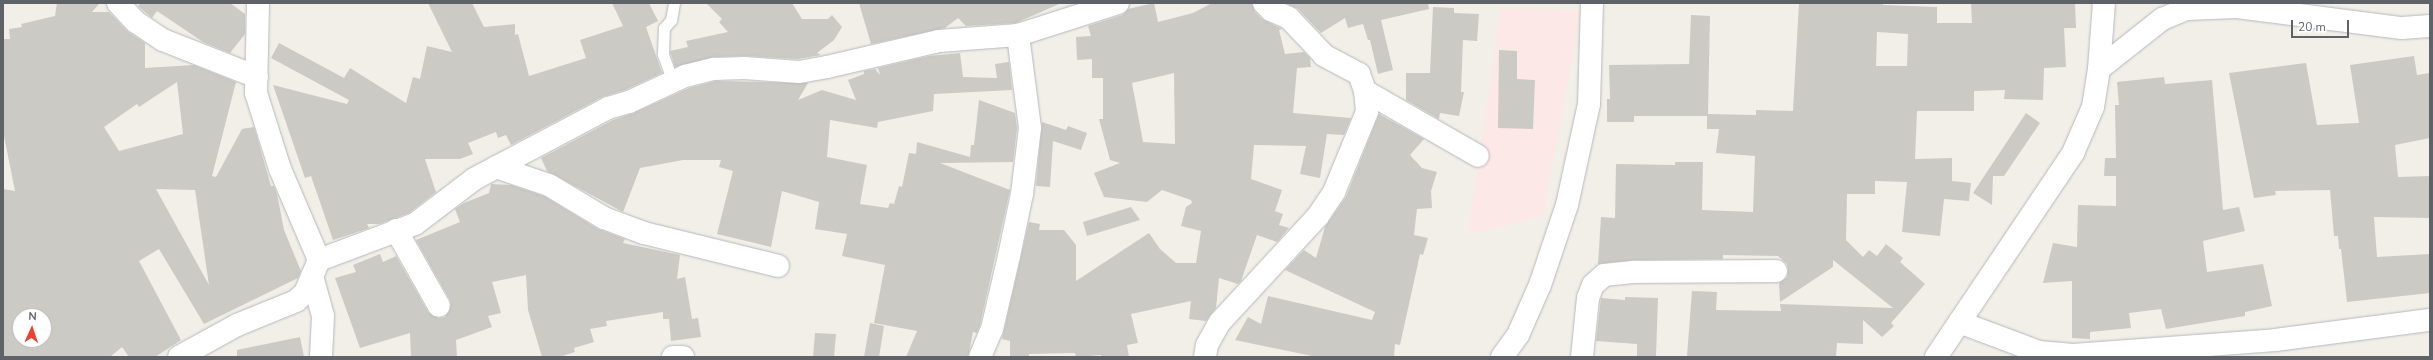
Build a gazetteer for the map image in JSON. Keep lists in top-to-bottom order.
{
  "scale_bar": "20 m",
  "north": "top"
}
